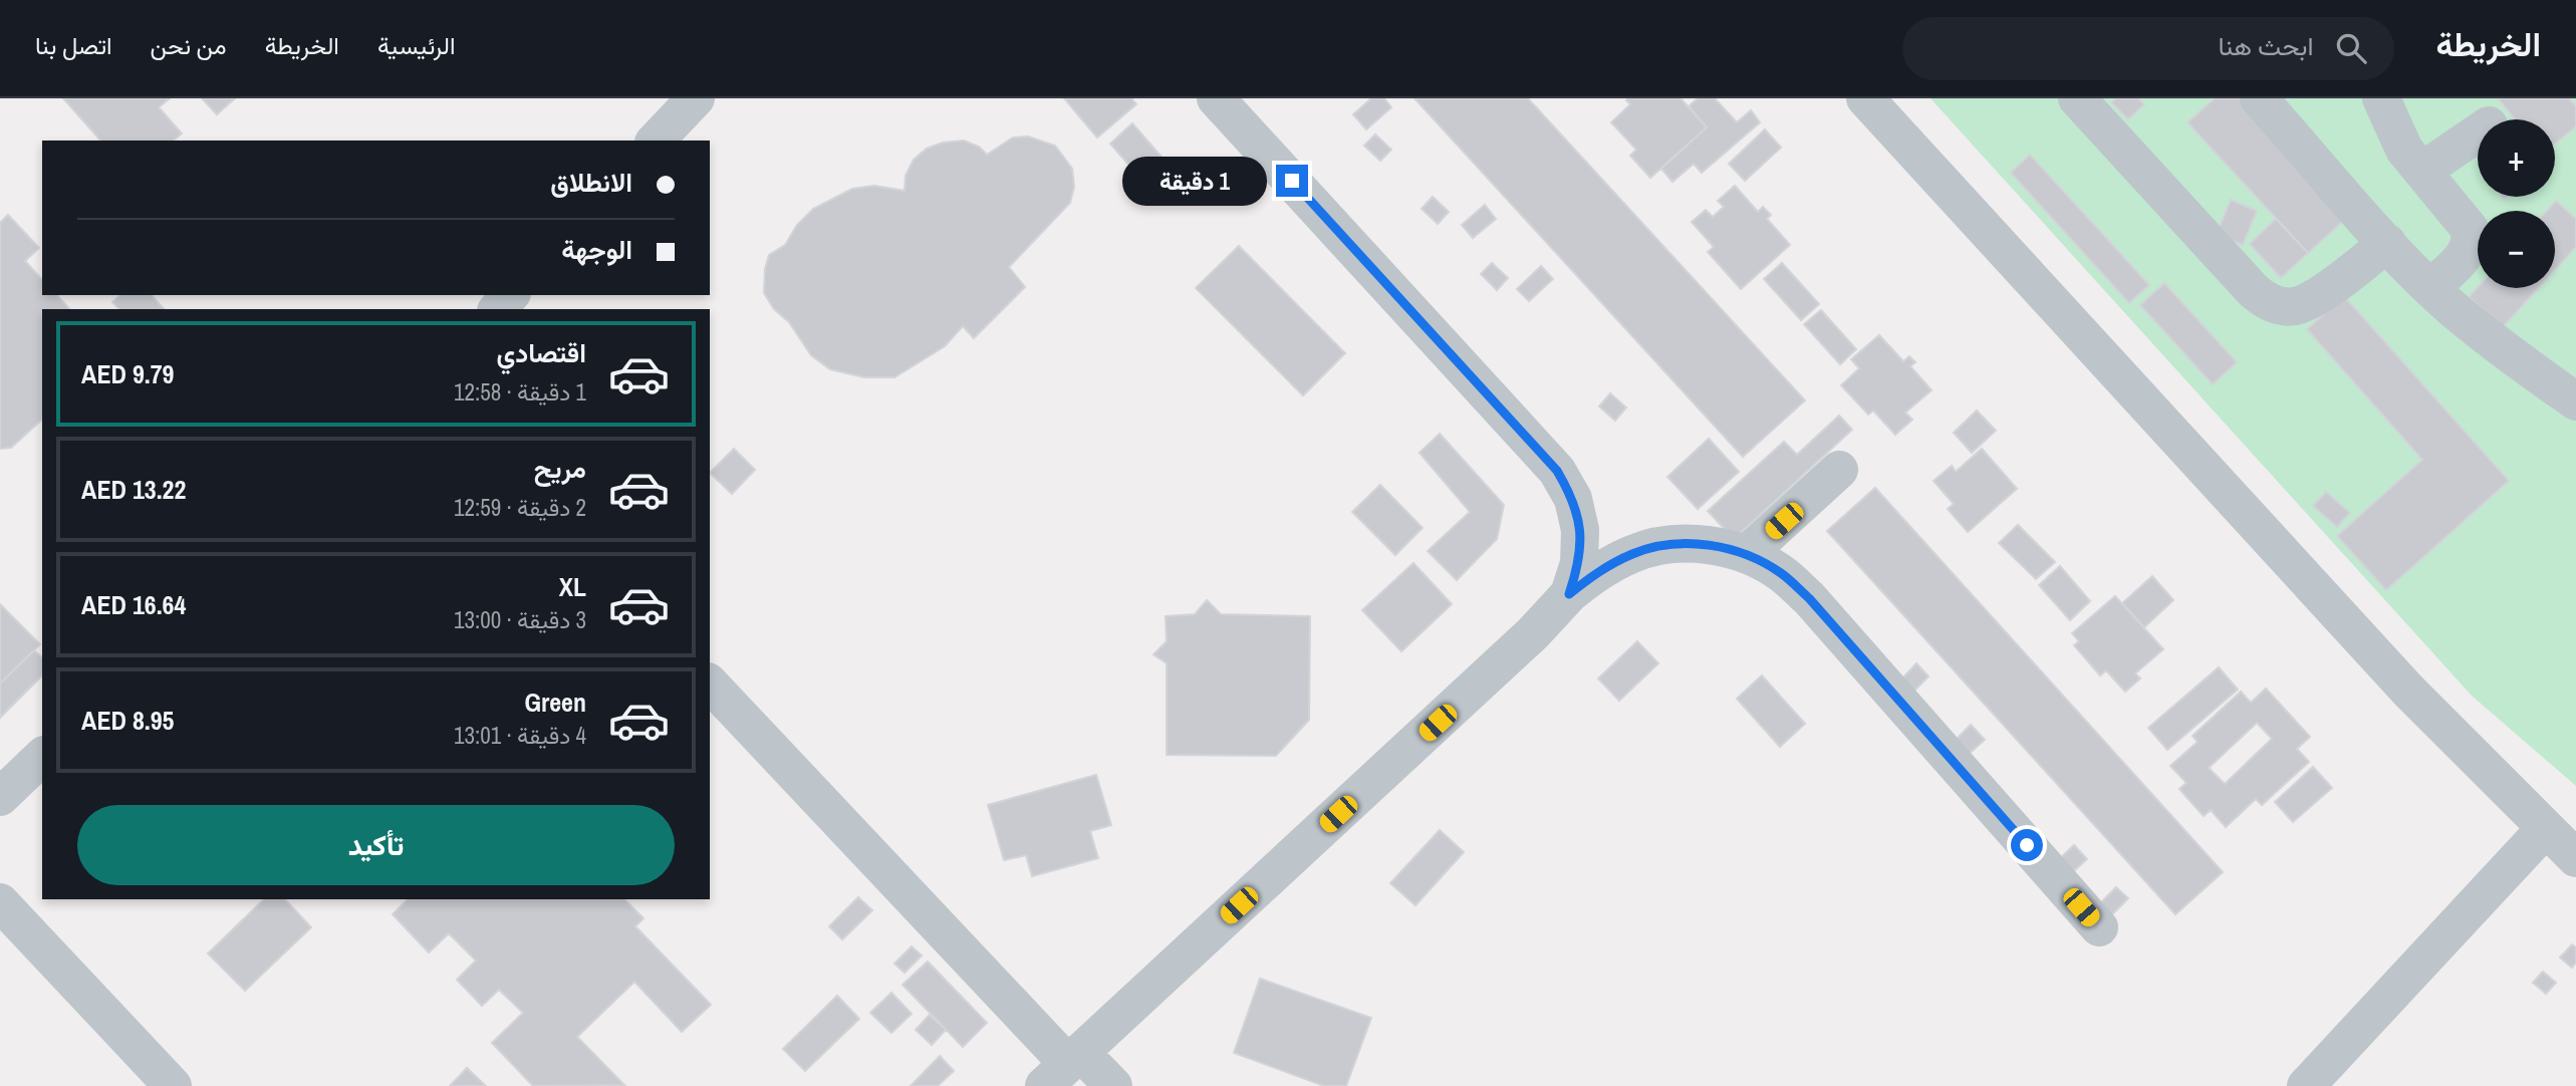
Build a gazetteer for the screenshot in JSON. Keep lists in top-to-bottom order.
{
  "page": {
    "header": "الخريطة",
    "search": "ابحث هنا",
    "nav": [
      "الرئيسية",
      "الخريطة",
      "من نحن",
      "اتصل بنا"
    ],
    "map_buttons": ["+", "−"],
    "banner": ["الانطلاق", "الوجهة"],
    "bubble": "1 دقيقة",
    "list": [
      {
        "name": "اقتصادي",
        "note": "1 دقيقة · 12:58",
        "value": "AED 9.79"
      },
      {
        "name": "مريح",
        "note": "2 دقيقة · 12:59",
        "value": "AED 13.22"
      },
      {
        "name": "XL",
        "note": "3 دقيقة · 13:00",
        "value": "AED 16.64"
      },
      {
        "name": "Green",
        "note": "4 دقيقة · 13:01",
        "value": "AED 8.95"
      }
    ],
    "buttons": "تأكيد"
  }
}
